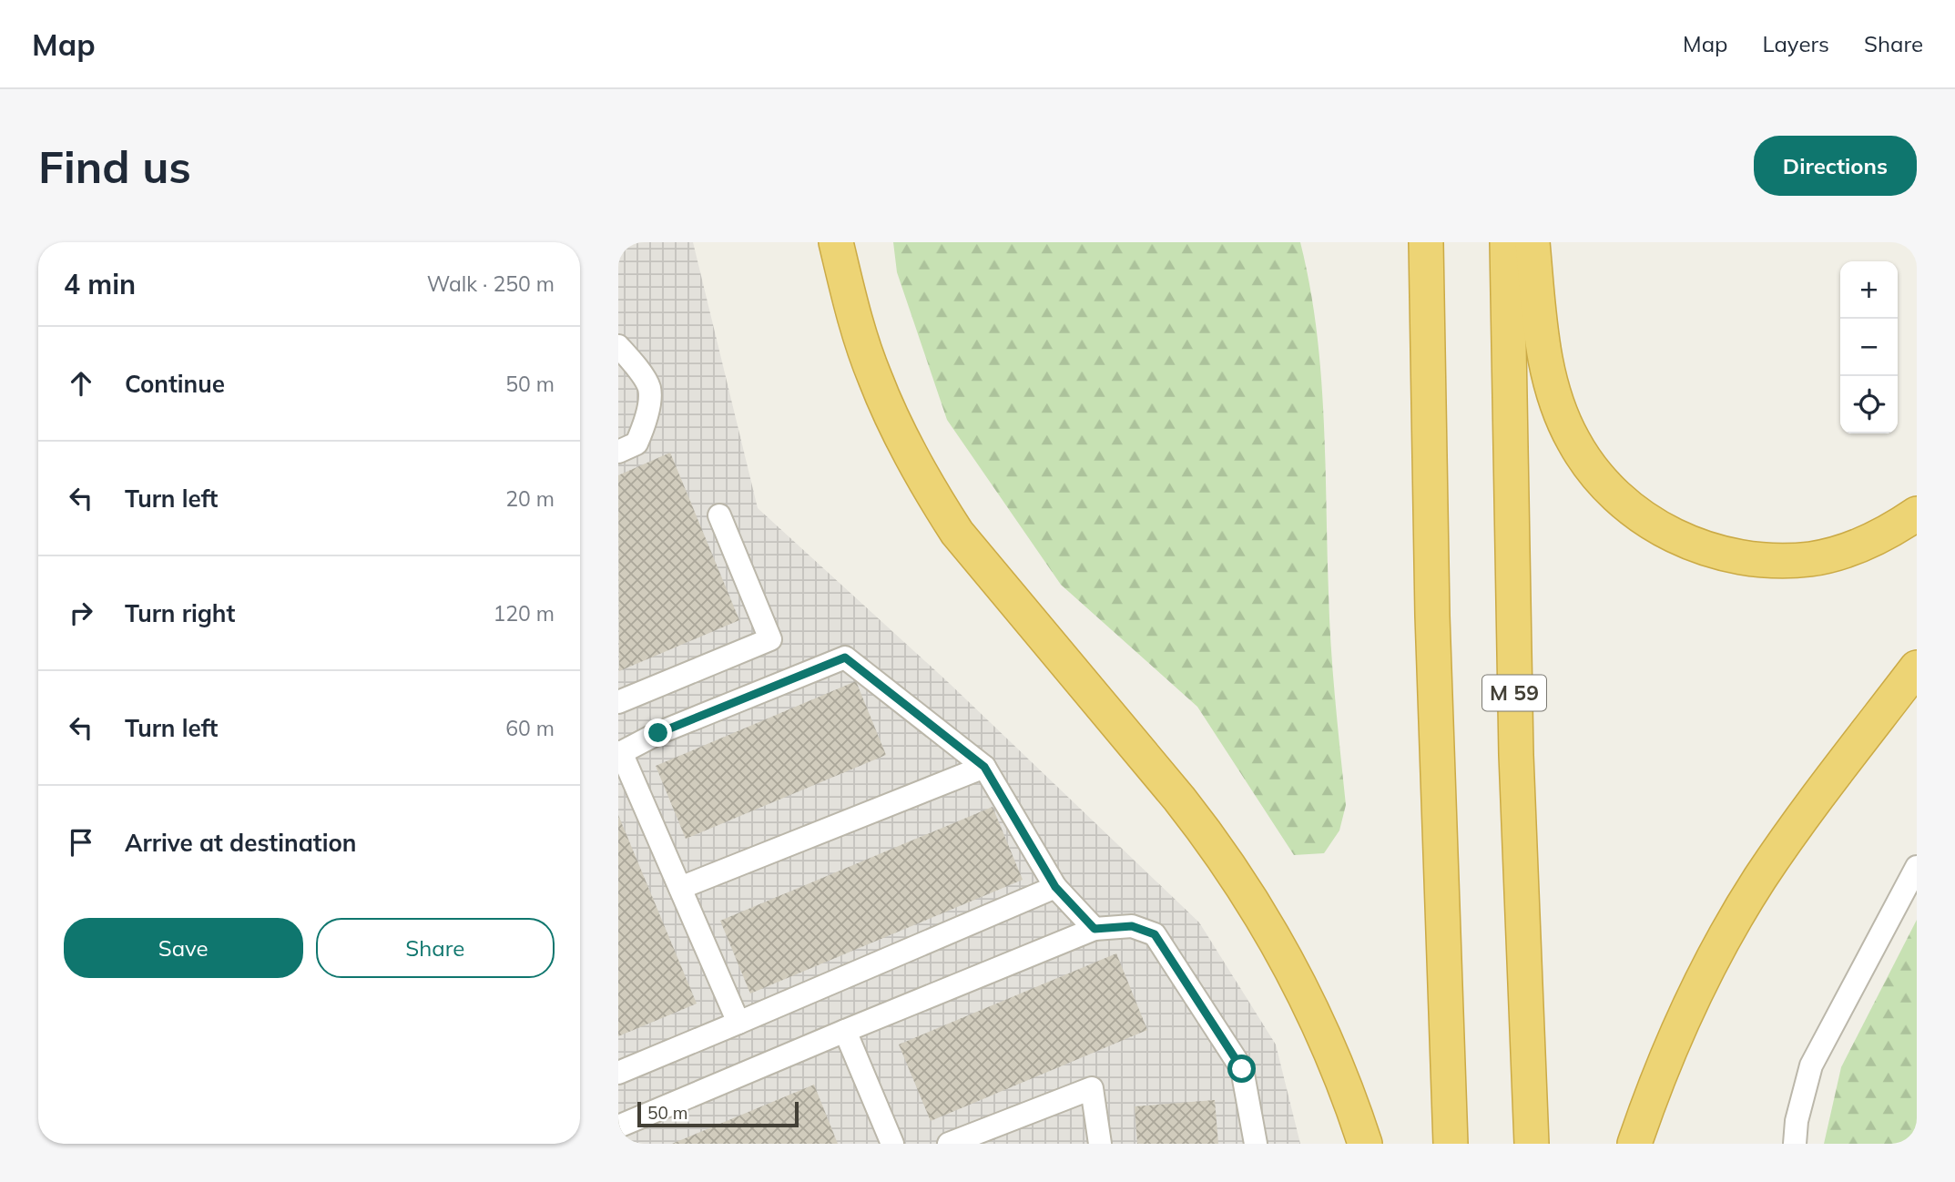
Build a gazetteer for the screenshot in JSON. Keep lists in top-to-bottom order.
{
  "streets": {
    "highway": ["M 59"]
  },
  "scale_bar": "50 m",
  "page": {
    "header": "Map",
    "nav": ["Map", "Layers", "Share"],
    "buttons": [
      "Directions",
      ["Save", "Share"]
    ],
    "title": "Find us",
    "heading": ["4 min", "Walk · 250 m"],
    "map_buttons": ["+", "−"],
    "list": [
      ["Continue", "50 m"],
      ["Turn left", "20 m"],
      ["Turn right", "120 m"],
      ["Turn left", "60 m"],
      "Arrive at destination"
    ],
    "scale": "50 m"
  }
}
